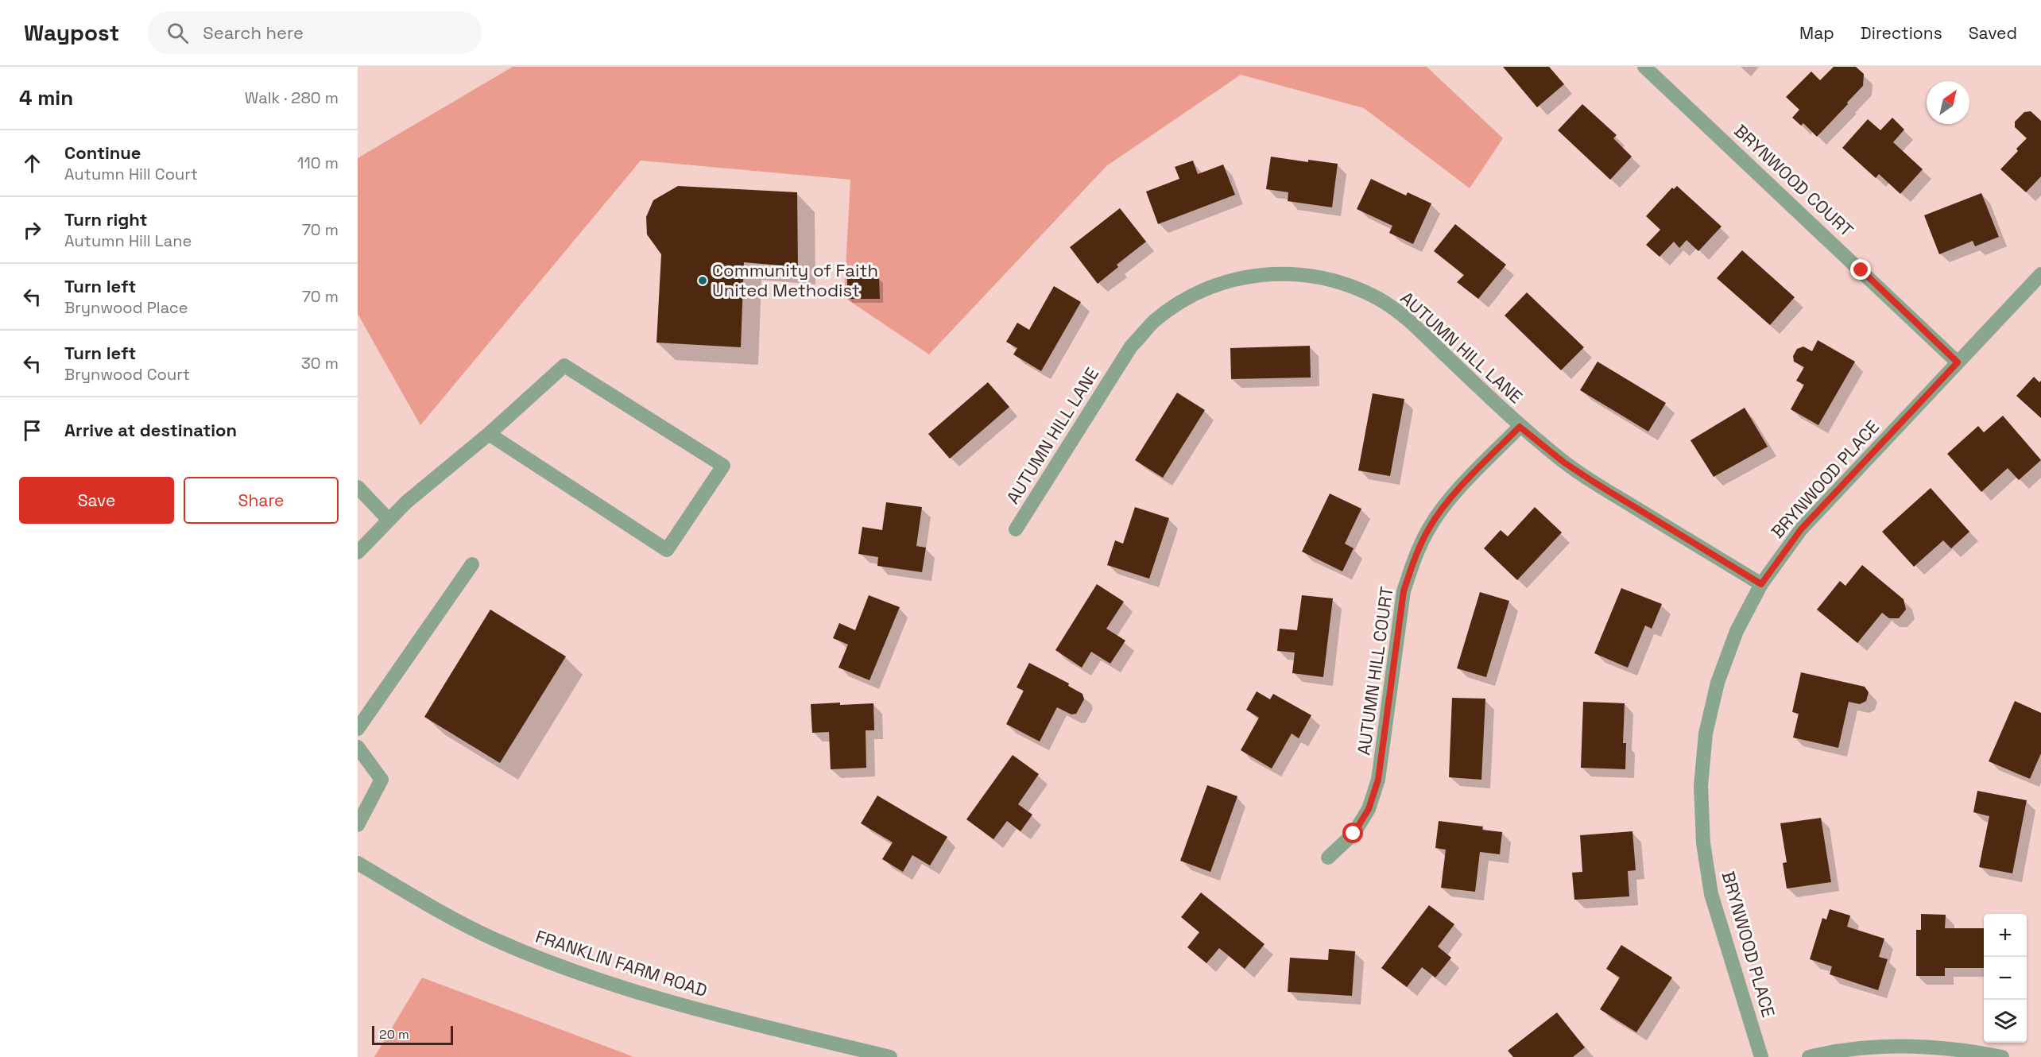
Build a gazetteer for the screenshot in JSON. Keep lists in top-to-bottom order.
{
  "streets": {
    "street": [
      "BRYNWOOD COURT",
      "AUTUMN HILL LANE",
      "BRYNWOOD PLACE",
      "AUTUMN HILL COURT",
      "FRANKLIN FARM ROAD"
    ]
  },
  "crossings": [
    ["BRYNWOOD COURT", "BRYNWOOD PLACE"],
    ["AUTUMN HILL LANE", "BRYNWOOD PLACE"],
    ["AUTUMN HILL LANE", "AUTUMN HILL COURT"]
  ],
  "places": ["Community of Faith United Methodist"],
  "scale_bar": "20 m",
  "north": "top right",
  "page": {
    "header": "Waypost",
    "search": "Search here",
    "nav": ["Map", "Directions", "Saved"],
    "heading": ["4 min", "Walk · 280 m"],
    "list": [
      ["Continue", "Autumn Hill Court", "110 m"],
      ["Turn right", "Autumn Hill Lane", "70 m"],
      ["Turn left", "Brynwood Place", "70 m"],
      ["Turn left", "Brynwood Court", "30 m"],
      "Arrive at destination"
    ],
    "buttons": ["Save", "Share"],
    "map_buttons": ["+", "−"],
    "scale": "20 m"
  }
}
